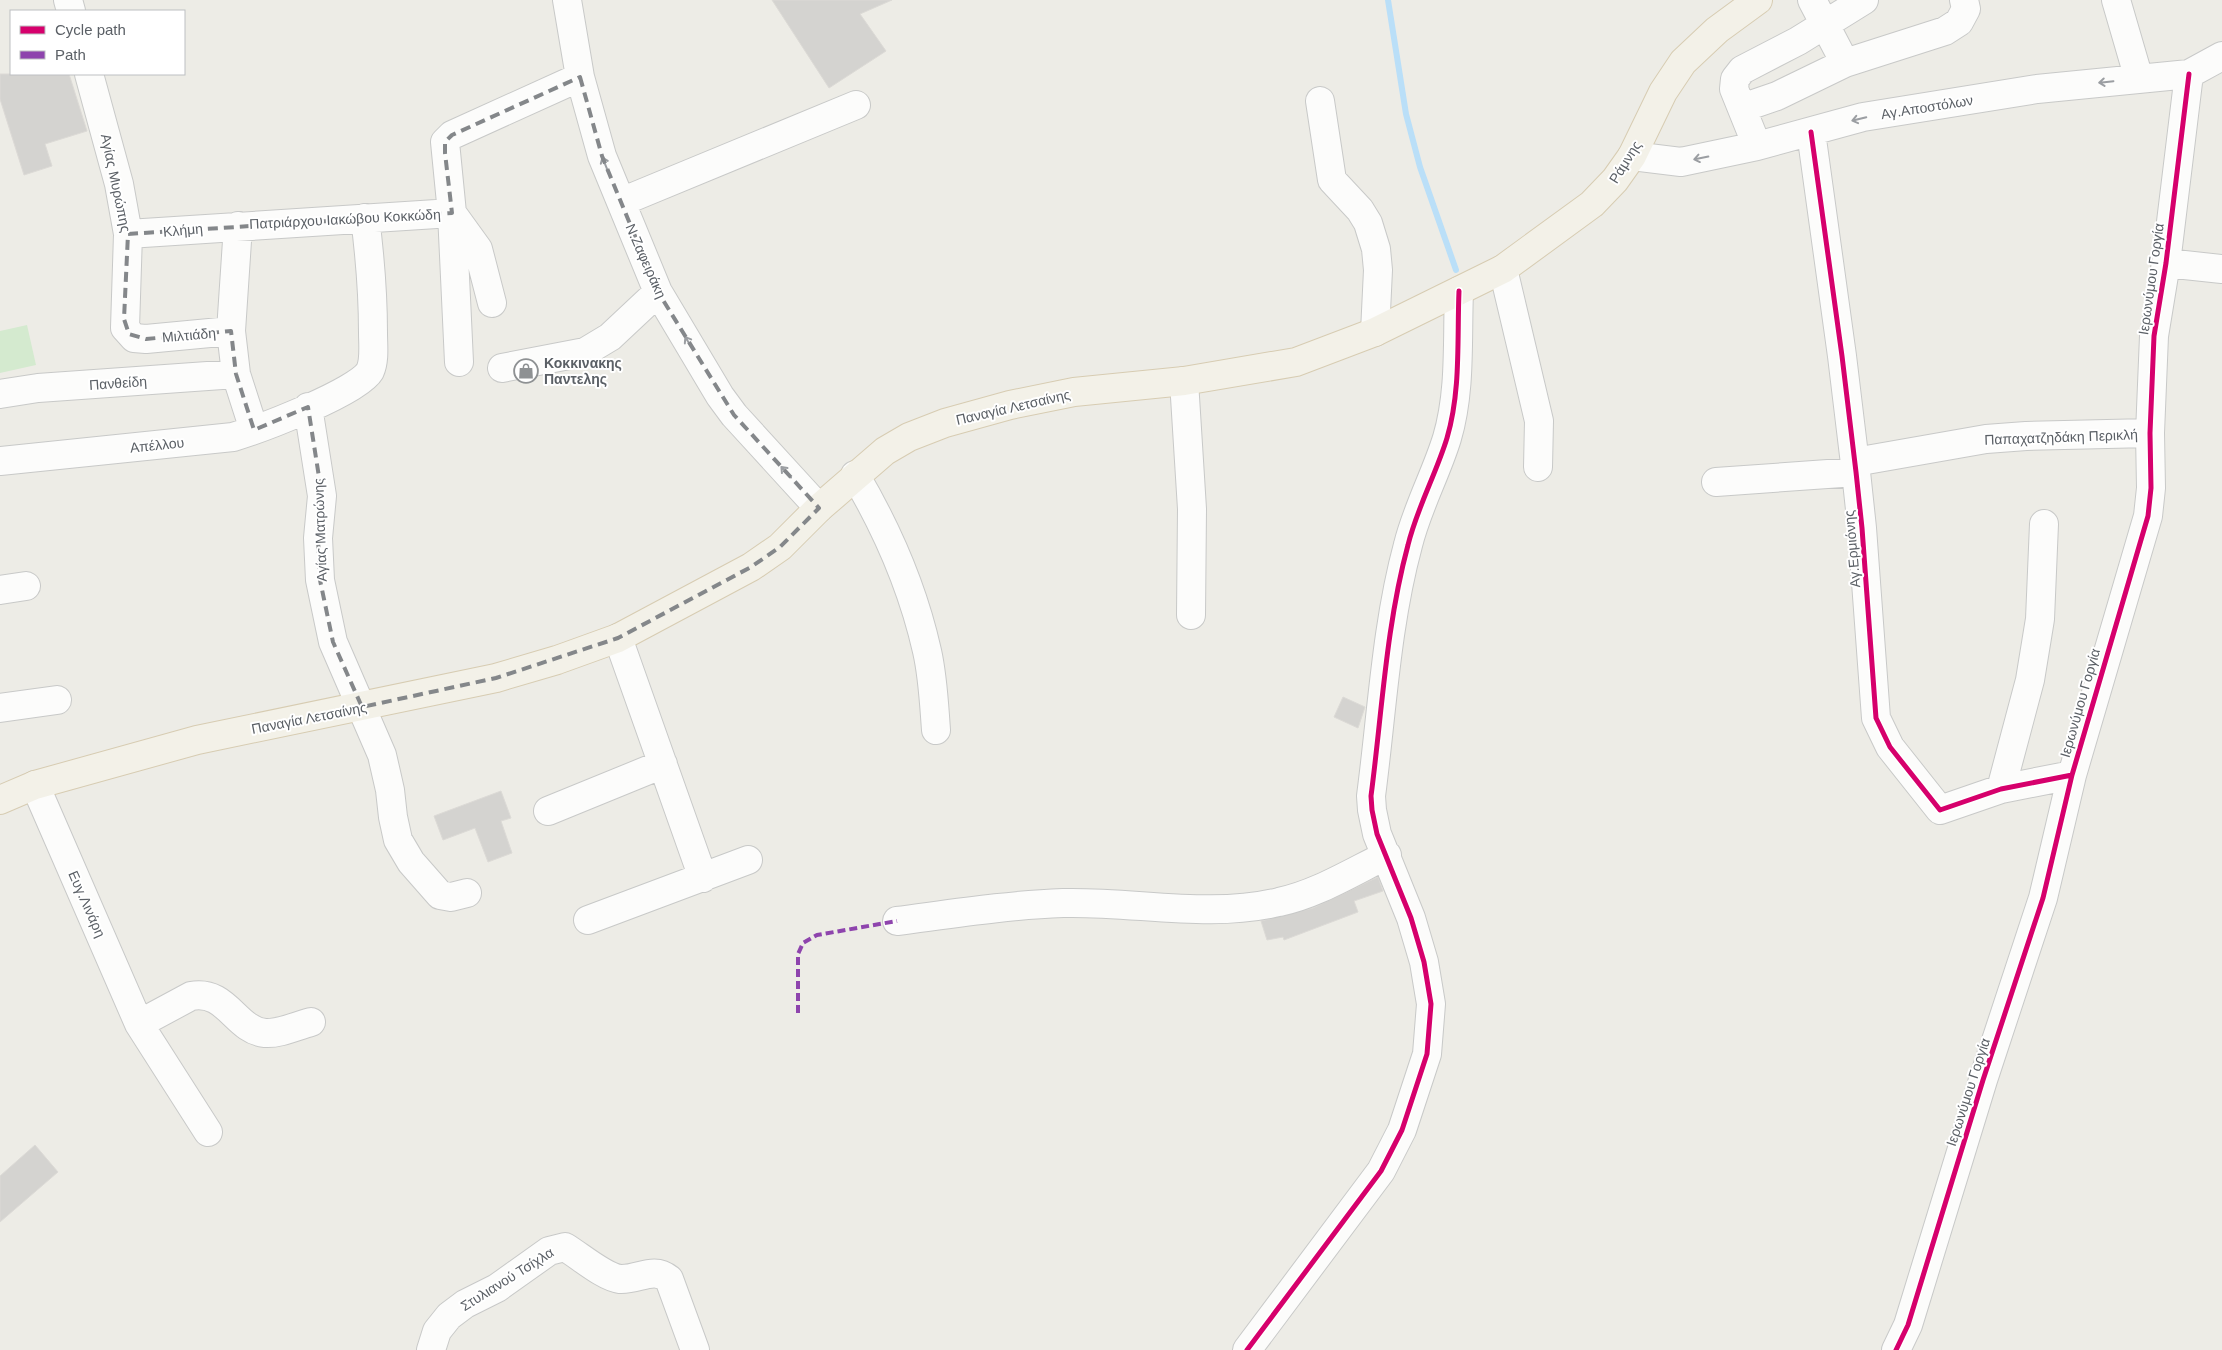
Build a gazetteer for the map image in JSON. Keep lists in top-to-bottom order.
{
  "streets": {
    "main road": ["Ράμνης", "Παναγία Λετσαίνης"],
    "street": [
      "Αγ.Αποστόλων",
      "Αγίας Μυρώπης",
      "Πατριάρχου Ιακώβου Κοκκώδη",
      "Κλήμη",
      "Ν.Ζαφειράκη",
      "Ιερωνύμου Γοργία",
      "Μιλτιάδη",
      "Πανθείδη",
      "Παπαχατζηδάκη Περικλή",
      "Απέλλου",
      "Αγίας Ματρώνης",
      "Αγ.Ερμιόνης",
      "Ευγ.Λινάρη",
      "Στυλιανού Τσίχλα"
    ]
  },
  "crossings": [
    ["Αγ.Αποστόλων", "Ράμνης"],
    ["Αγ.Αποστόλων", "Ιερωνύμου Γοργία"],
    ["Αγ.Αποστόλων", "Αγ.Ερμιόνης"],
    ["Ράμνης", "Παναγία Λετσαίνης"],
    ["Αγίας Μυρώπης", "Κλήμη"],
    ["Αγίας Μυρώπης", "Μιλτιάδη"],
    ["Πατριάρχου Ιακώβου Κοκκώδη", "Κλήμη"],
    ["Πατριάρχου Ιακώβου Κοκκώδη", "Ν.Ζαφειράκη"],
    ["Πατριάρχου Ιακώβου Κοκκώδη", "Απέλλου"],
    ["Ν.Ζαφειράκη", "Παναγία Λετσαίνης"],
    ["Ιερωνύμου Γοργία", "Παπαχατζηδάκη Περικλή"],
    ["Ιερωνύμου Γοργία", "Αγ.Ερμιόνης"],
    ["Παναγία Λετσαίνης", "Αγίας Ματρώνης"],
    ["Παναγία Λετσαίνης", "Ευγ.Λινάρη"],
    ["Παπαχατζηδάκη Περικλή", "Αγ.Ερμιόνης"],
    ["Απέλλου", "Αγίας Ματρώνης"]
  ],
  "one_way": ["Αγ.Αποστόλων", "Ν.Ζαφειράκη"],
  "places": {
    "shop": ["Κοκκινακης Παντελης"]
  },
  "legend": ["Cycle path", "Path"]
}
